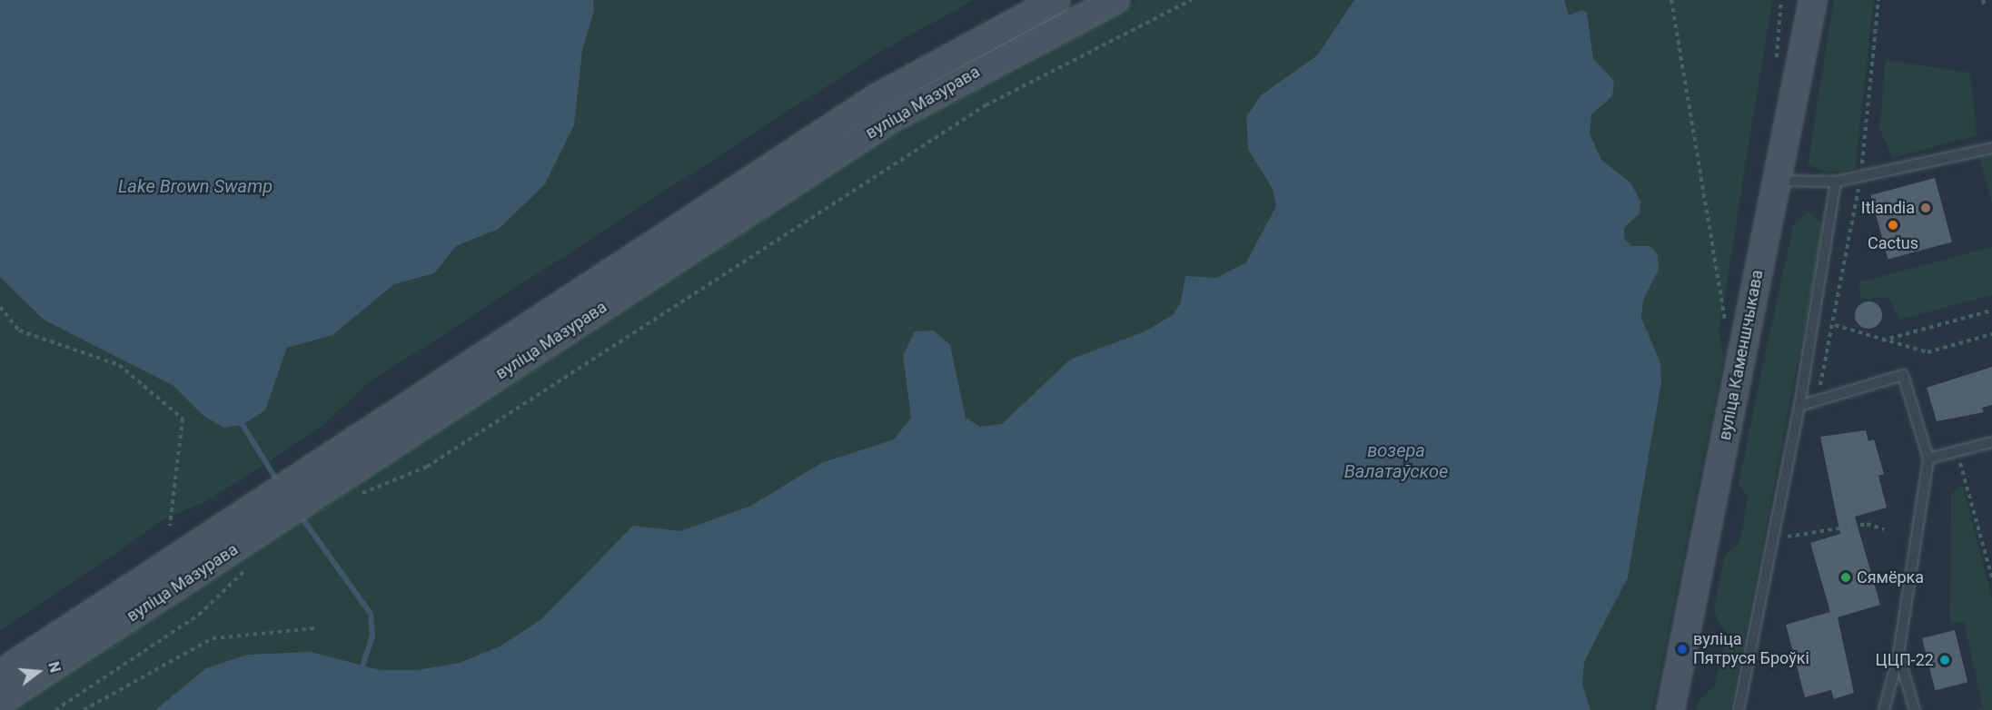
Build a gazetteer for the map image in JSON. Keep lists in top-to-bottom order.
{
  "streets": {
    "main road": ["вуліца Мазурава", "вуліца Каменшчыкава"]
  },
  "water": ["Lake Brown Swamp", "возера Валатаўское"],
  "places": [
    "Itlandia",
    "Cactus",
    "Сямёрка",
    "вуліца Пятруся Броўкі",
    "ЦЦП-22"
  ],
  "north": "right"
}
